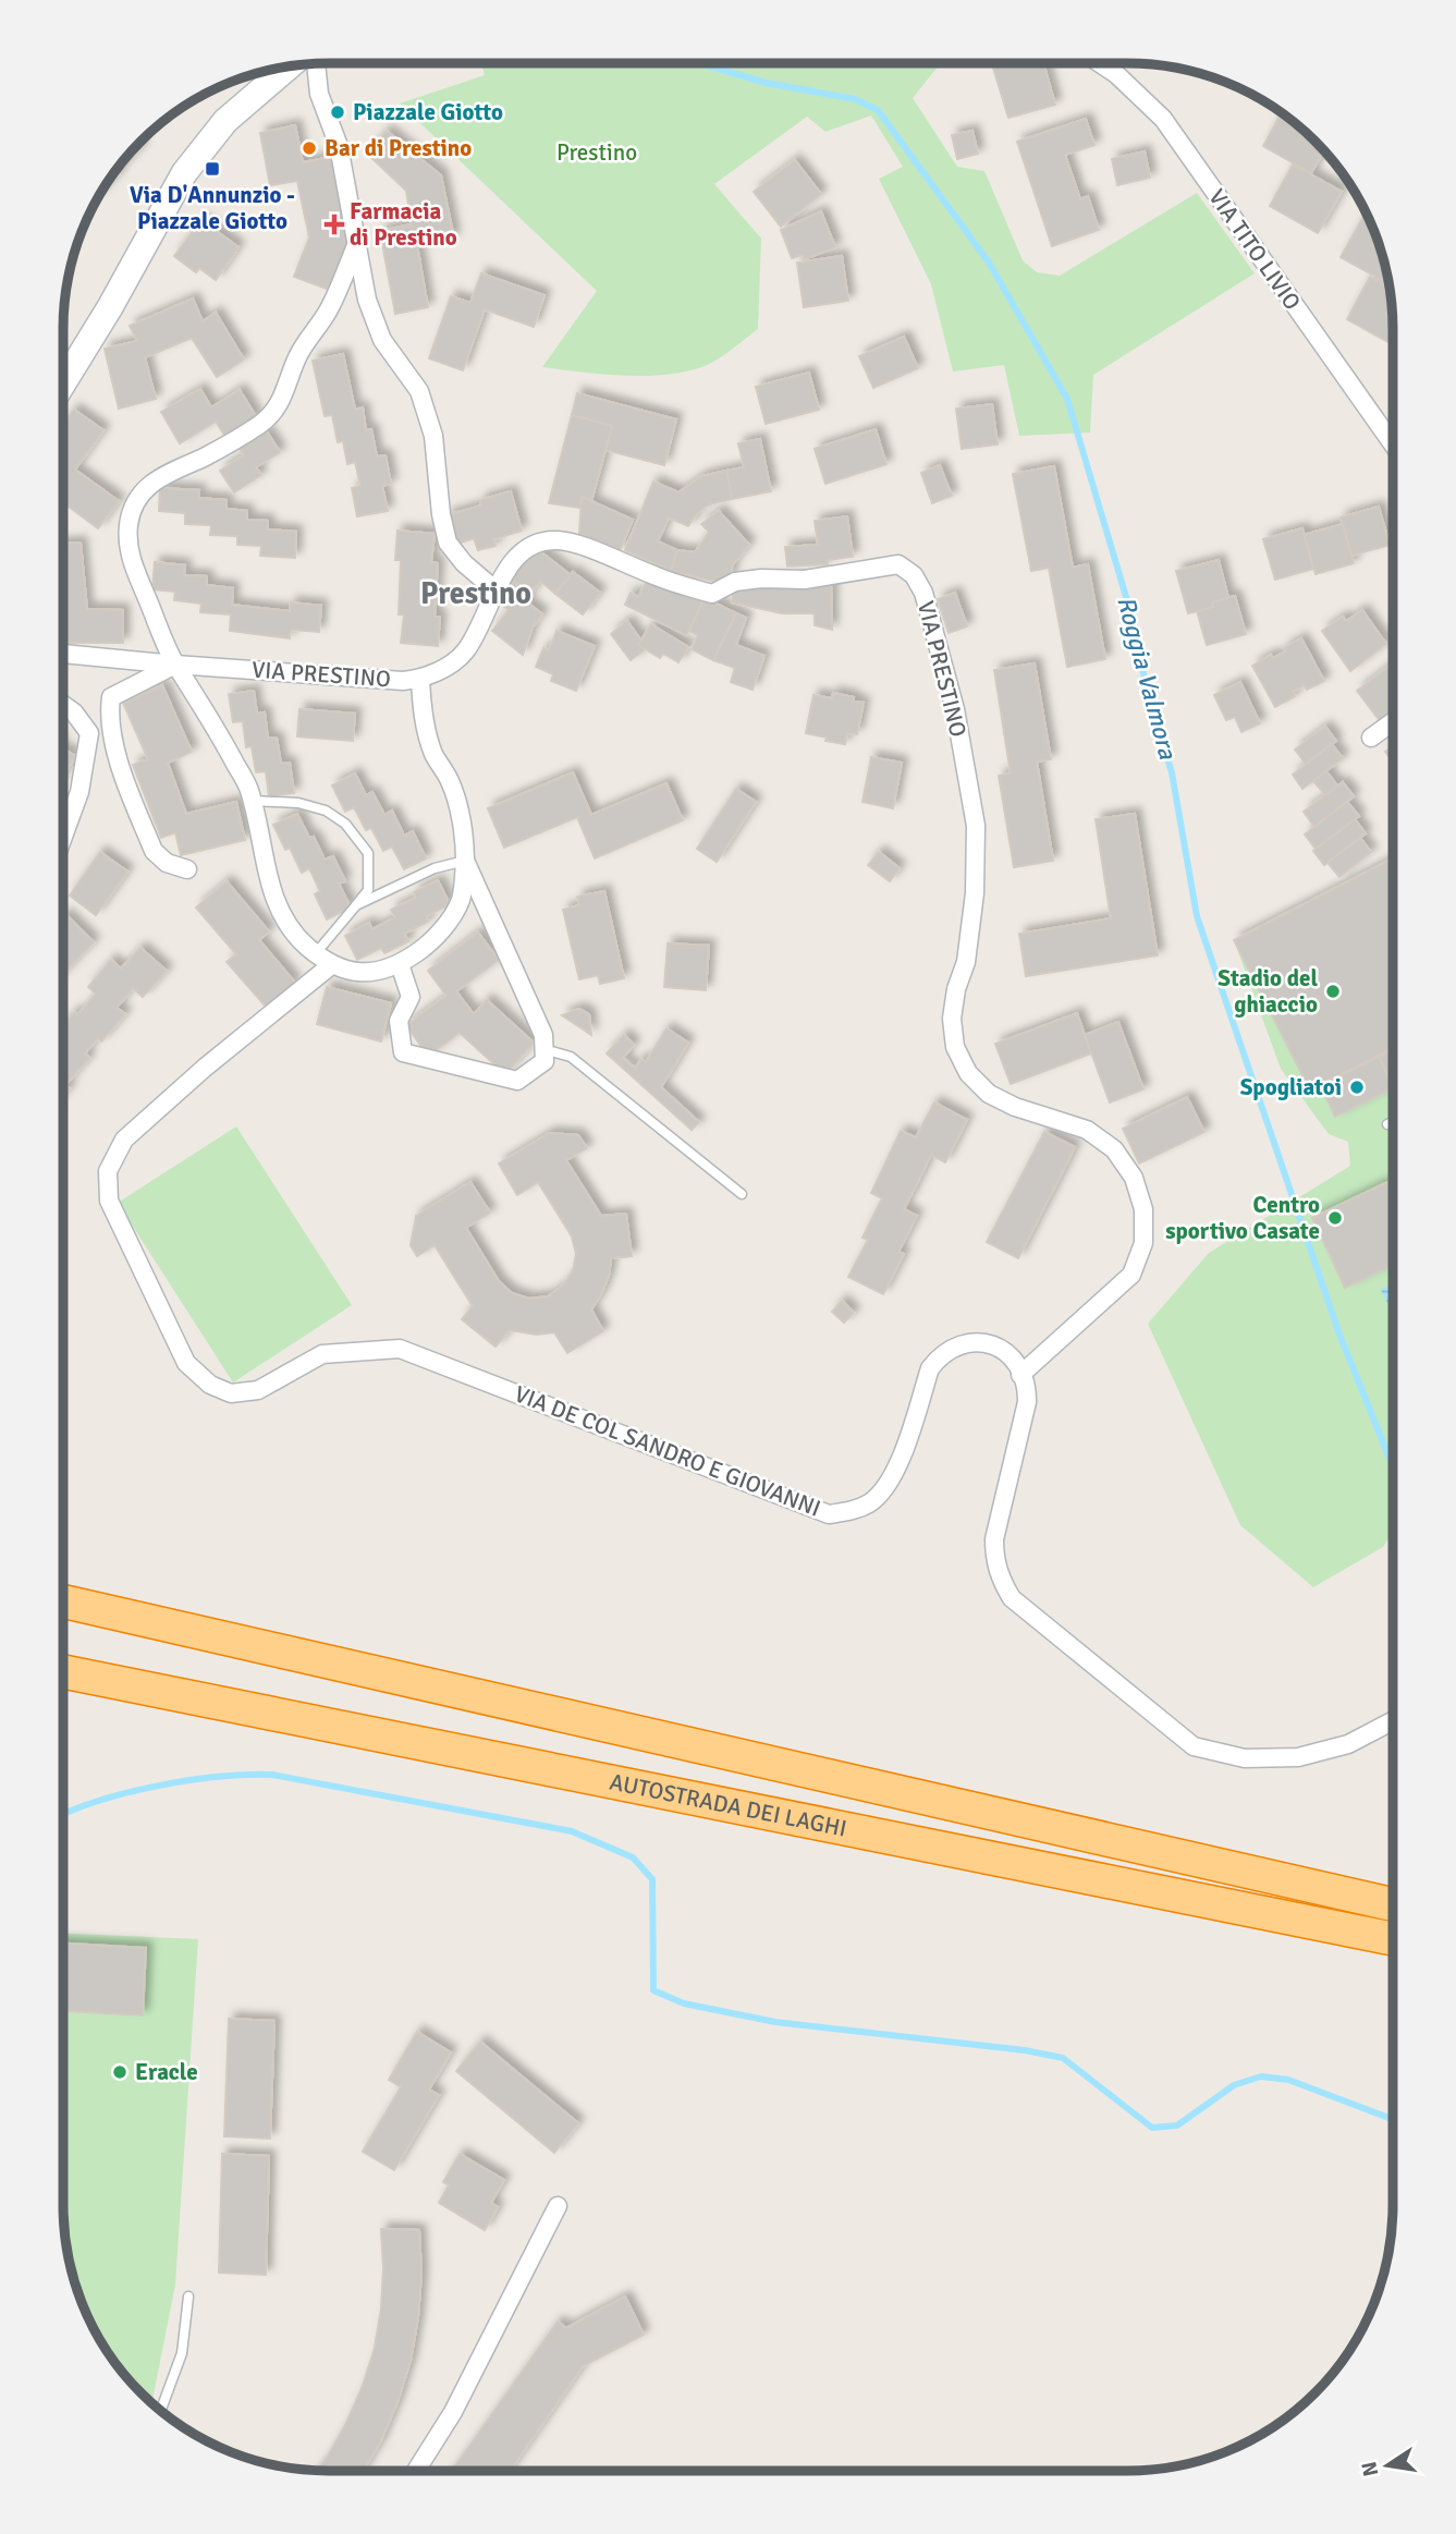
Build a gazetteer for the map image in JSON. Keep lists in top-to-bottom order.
{
  "streets": {
    "highway": ["AUTOSTRADA DEI LAGHI"],
    "street": ["VIA TITO LIVIO", "VIA PRESTINO", "VIA DE COL SANDRO E GIOVANNI"]
  },
  "crossings": [
    ["VIA PRESTINO", "VIA DE COL SANDRO E GIOVANNI"]
  ],
  "districts": ["Prestino"],
  "water": ["Roggia Valmora"],
  "parks": ["Prestino"],
  "places": {
    "other": [
      "Piazzale Giotto",
      "Bar di Prestino",
      "Stadio del ghiaccio",
      "Spogliatoi",
      "Centro sportivo Casate",
      "Eracle"
    ],
    "transit": ["Via D'Annunzio - Piazzale Giotto"],
    "health": ["Farmacia di Prestino"]
  },
  "north": "left"
}
